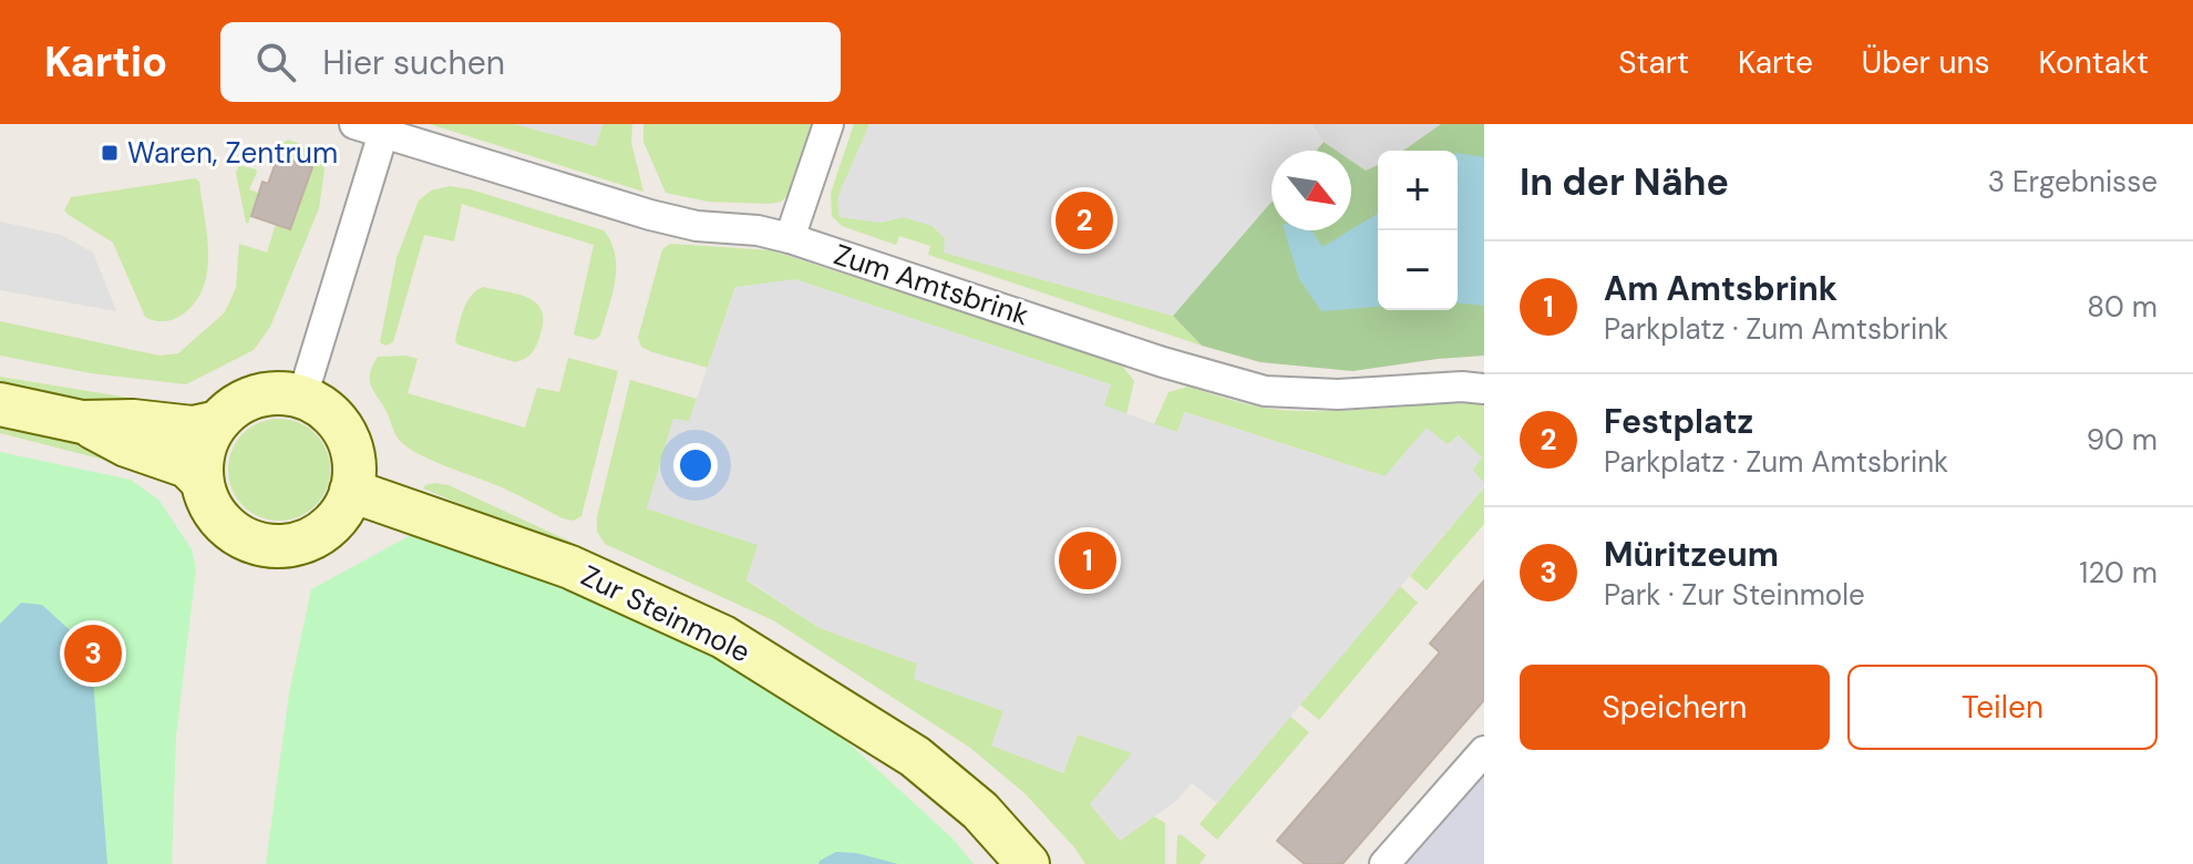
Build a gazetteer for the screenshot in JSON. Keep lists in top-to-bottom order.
{
  "streets": {
    "street": ["Zum Amtsbrink", "Zur Steinmole"]
  },
  "places": {
    "transit": ["Waren, Zentrum"]
  },
  "north": "bottom right",
  "page": {
    "header": "Kartio",
    "search": "Hier suchen",
    "nav": [
      "Start",
      "Karte",
      "Über uns",
      "Kontakt"
    ],
    "heading": ["In der Nähe", "3 Ergebnisse"],
    "map_buttons": ["+", "−"],
    "pins": ["2", "1", "3"],
    "list": [
      {
        "mark": "1",
        "name": "Am Amtsbrink",
        "note": "Parkplatz · Zum Amtsbrink",
        "value": "80 m"
      },
      {
        "mark": "2",
        "name": "Festplatz",
        "note": "Parkplatz · Zum Amtsbrink",
        "value": "90 m"
      },
      {
        "mark": "3",
        "name": "Müritzeum",
        "note": "Park · Zur Steinmole",
        "value": "120 m"
      }
    ],
    "buttons": ["Speichern", "Teilen"]
  }
}
